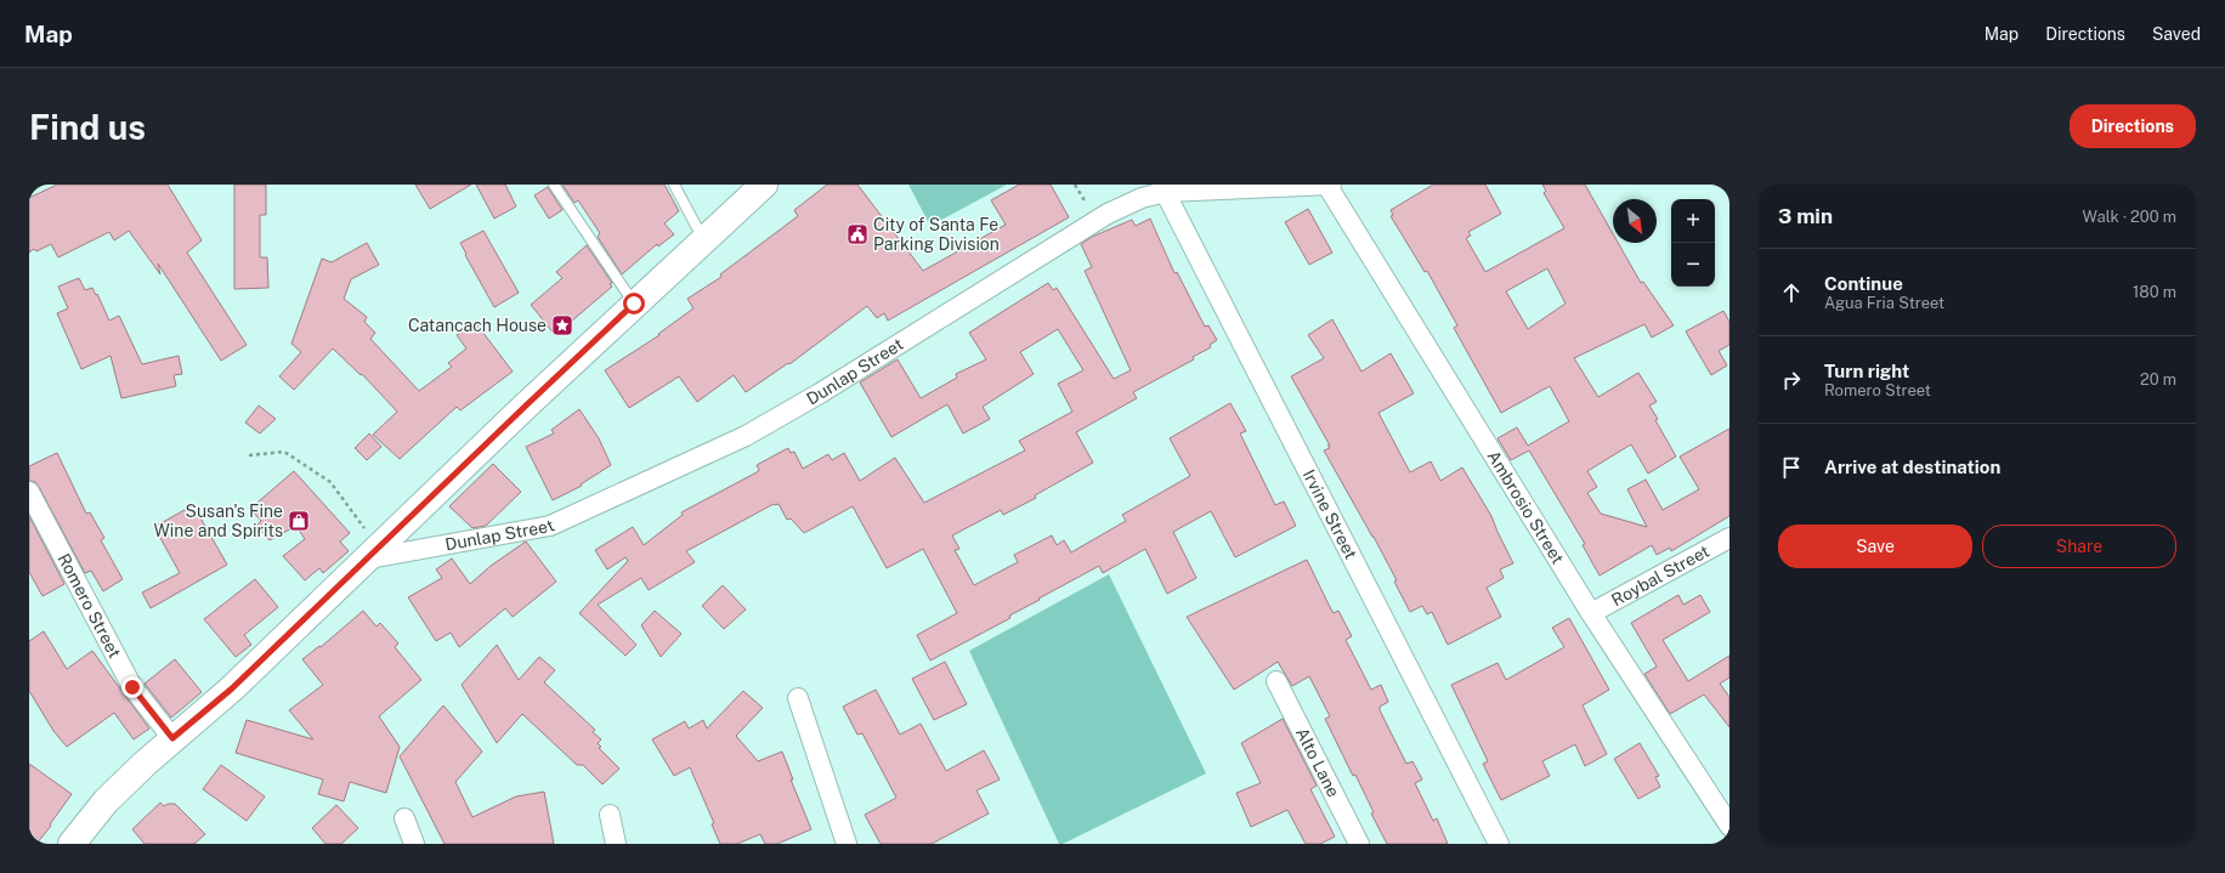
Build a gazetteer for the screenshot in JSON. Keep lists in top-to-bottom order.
{
  "streets": {
    "street": [
      "Dunlap Street",
      "Ambrosio Street",
      "Irvine Street",
      "Roybal Street",
      "Romero Street",
      "Alto Lane"
    ]
  },
  "crossings": [
    ["Dunlap Street", "Ambrosio Street"],
    ["Dunlap Street", "Irvine Street"],
    ["Ambrosio Street", "Roybal Street"]
  ],
  "places": {
    "public building": ["City of Santa Fe Parking Division"],
    "place": ["Catancach House"],
    "shop": ["Susan's Fine Wine and Spirits"]
  },
  "north": "bottom right",
  "page": {
    "header": "Map",
    "nav": ["Map", "Directions", "Saved"],
    "buttons": [
      "Directions",
      ["Save", "Share"]
    ],
    "title": "Find us",
    "heading": ["3 min", "Walk · 200 m"],
    "map_buttons": ["+", "−"],
    "list": [
      ["Continue", "Agua Fria Street", "180 m"],
      ["Turn right", "Romero Street", "20 m"],
      "Arrive at destination"
    ]
  }
}
